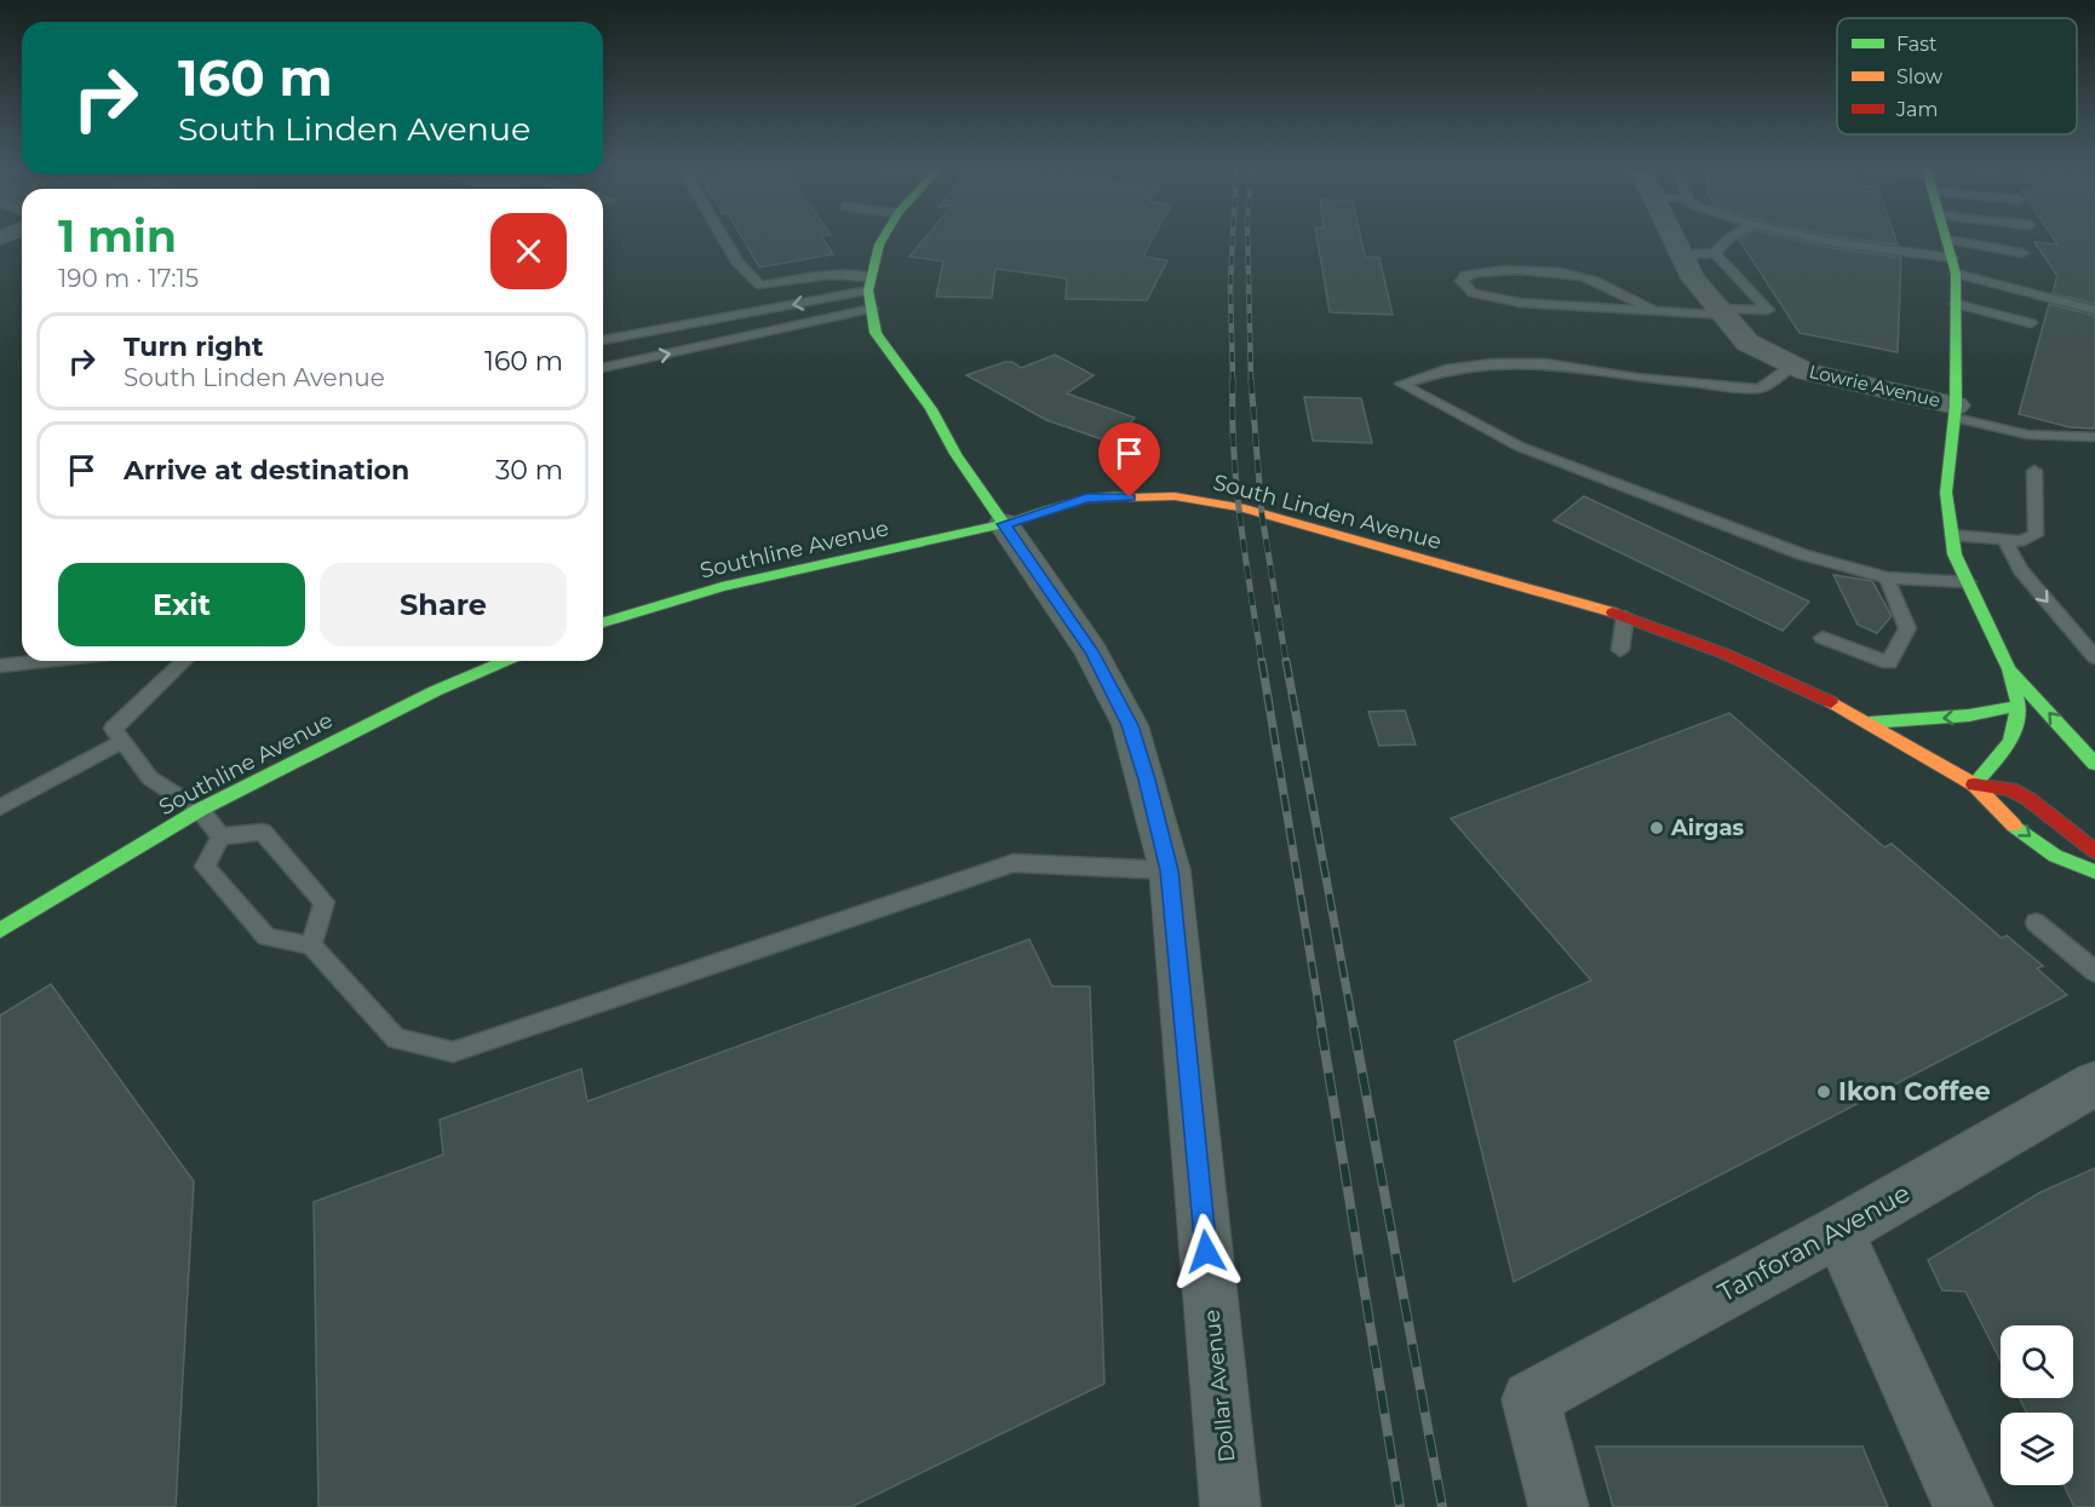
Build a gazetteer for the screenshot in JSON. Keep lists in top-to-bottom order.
{
  "streets": {
    "main road": ["South Linden Avenue", "Southline Avenue"],
    "street": ["Lowrie Avenue", "Tanforan Avenue", "Dollar Avenue"]
  },
  "crossings": [
    ["South Linden Avenue", "Southline Avenue"],
    ["South Linden Avenue", "Dollar Avenue"],
    ["Southline Avenue", "Dollar Avenue"]
  ],
  "places": ["Airgas", "Ikon Coffee"],
  "legend": ["Fast", "Slow", "Jam"],
  "page": {
    "turn": ["160 m", "South Linden Avenue"],
    "heading": ["1 min", "190 m · 17:15"],
    "list": [
      {
        "name": "Turn right",
        "note": "South Linden Avenue",
        "value": "160 m"
      },
      {
        "name": "Arrive at destination",
        "value": "30 m"
      }
    ],
    "buttons": ["Exit", "Share"]
  }
}
